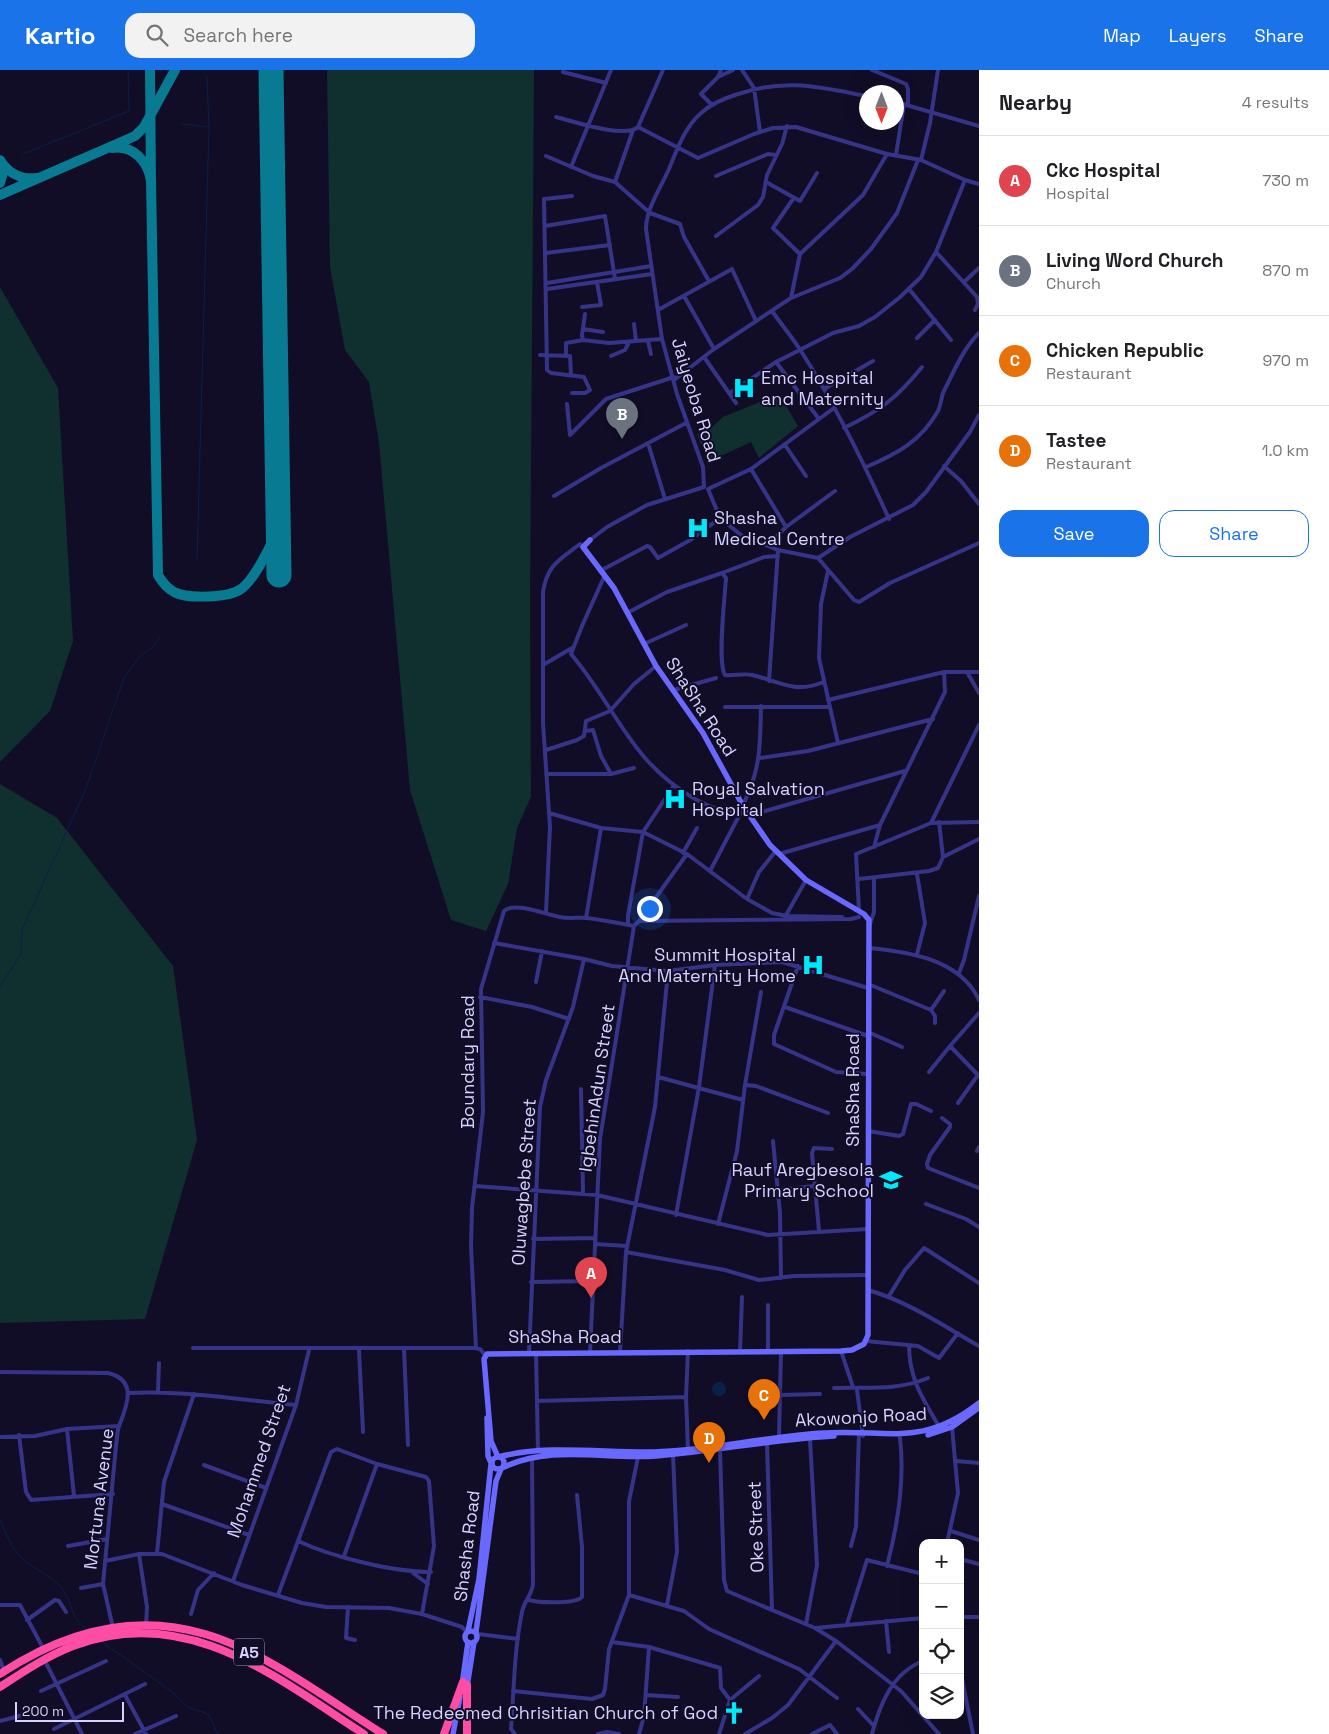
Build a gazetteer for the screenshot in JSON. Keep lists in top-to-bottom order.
{
  "streets": {
    "highway": ["A5"],
    "main road": ["ShaSha Road", "Akowonjo Road", "Shasha Road"],
    "street": [
      "Jaiyeoba Road",
      "Boundary Road",
      "IgbehinAdun Street",
      "Oluwagbebe Street",
      "Mohammed Street",
      "Mortuna Avenue",
      "Oke Street"
    ]
  },
  "crossings": [
    ["ShaSha Road", "IgbehinAdun Street"],
    ["ShaSha Road", "Oluwagbebe Street"],
    ["ShaSha Road", "Shasha Road"],
    ["Boundary Road", "IgbehinAdun Street"],
    ["Oluwagbebe Street", "Akowonjo Road"],
    ["Akowonjo Road", "Oke Street"],
    ["Akowonjo Road", "Shasha Road"],
    ["Mortuna Avenue", "A5"]
  ],
  "places": {
    "hospital": [
      "Emc Hospital and Maternity",
      "Shasha Medical Centre",
      "Royal Salvation Hospital",
      "Summit Hospital And Maternity Home"
    ],
    "school or university": ["Rauf Aregbesola Primary School"],
    "church": ["The Redeemed Chrisitian Church of God"]
  },
  "scale_bar": "200 m",
  "north": "bottom",
  "page": {
    "header": "Kartio",
    "search": "Search here",
    "nav": ["Map", "Layers", "Share"],
    "heading": ["Nearby", "4 results"],
    "list": [
      {
        "mark": "A",
        "name": "Ckc Hospital",
        "note": "Hospital",
        "value": "730 m"
      },
      {
        "mark": "B",
        "name": "Living Word Church",
        "note": "Church",
        "value": "870 m"
      },
      {
        "mark": "C",
        "name": "Chicken Republic",
        "note": "Restaurant",
        "value": "970 m"
      },
      {
        "mark": "D",
        "name": "Tastee",
        "note": "Restaurant",
        "value": "1.0 km"
      }
    ],
    "pins": [
      "B",
      "A",
      "C",
      "D"
    ],
    "buttons": ["Save", "Share"],
    "map_buttons": ["+", "−"],
    "scale": "200 m"
  }
}
